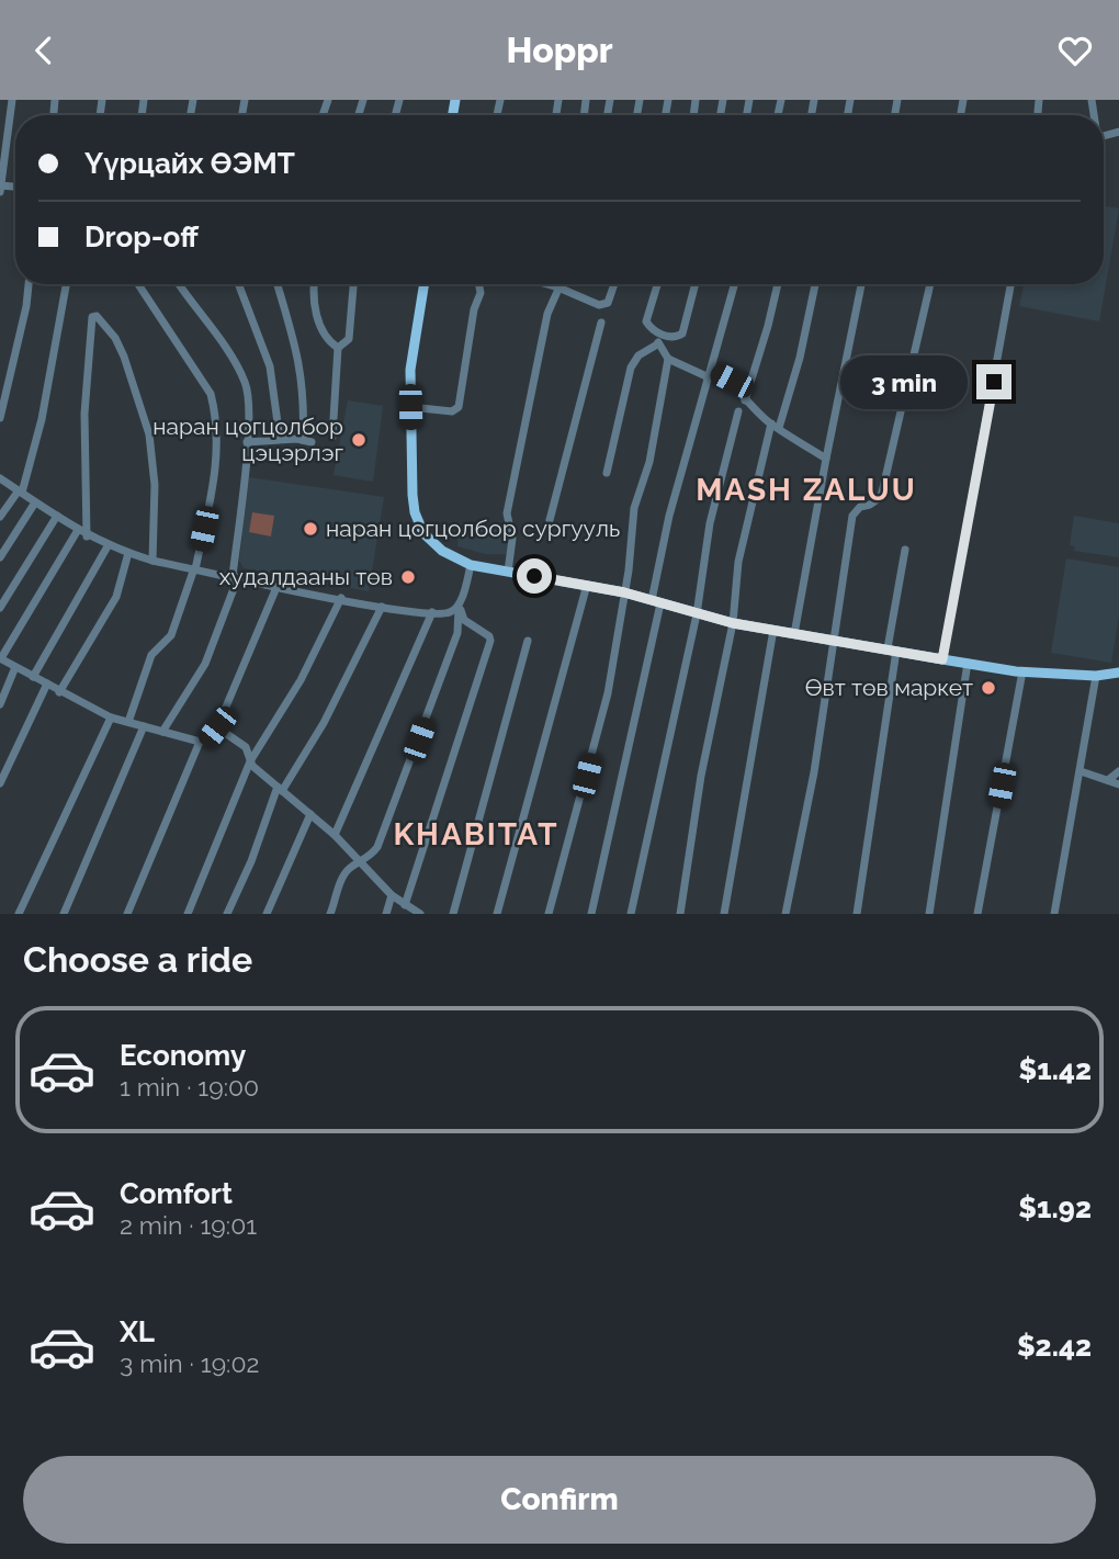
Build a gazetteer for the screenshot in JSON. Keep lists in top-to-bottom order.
{
  "districts": ["MASH ZALUU", "KHABITAT"],
  "places": [
    "наран цогцолбор цэцэрлэг",
    "наран цогцолбор сургууль",
    "худалдааны төв",
    "Өвт төв маркет"
  ],
  "page": {
    "header": "Hoppr",
    "banner": ["Үүрцайх ӨЭМТ", "Drop-off"],
    "bubble": "3 min",
    "heading": "Choose a ride",
    "list": [
      {
        "name": "Economy",
        "note": "1 min · 19:00",
        "value": "$1.42"
      },
      {
        "name": "Comfort",
        "note": "2 min · 19:01",
        "value": "$1.92"
      },
      {
        "name": "XL",
        "note": "3 min · 19:02",
        "value": "$2.42"
      }
    ],
    "buttons": "Confirm"
  }
}
